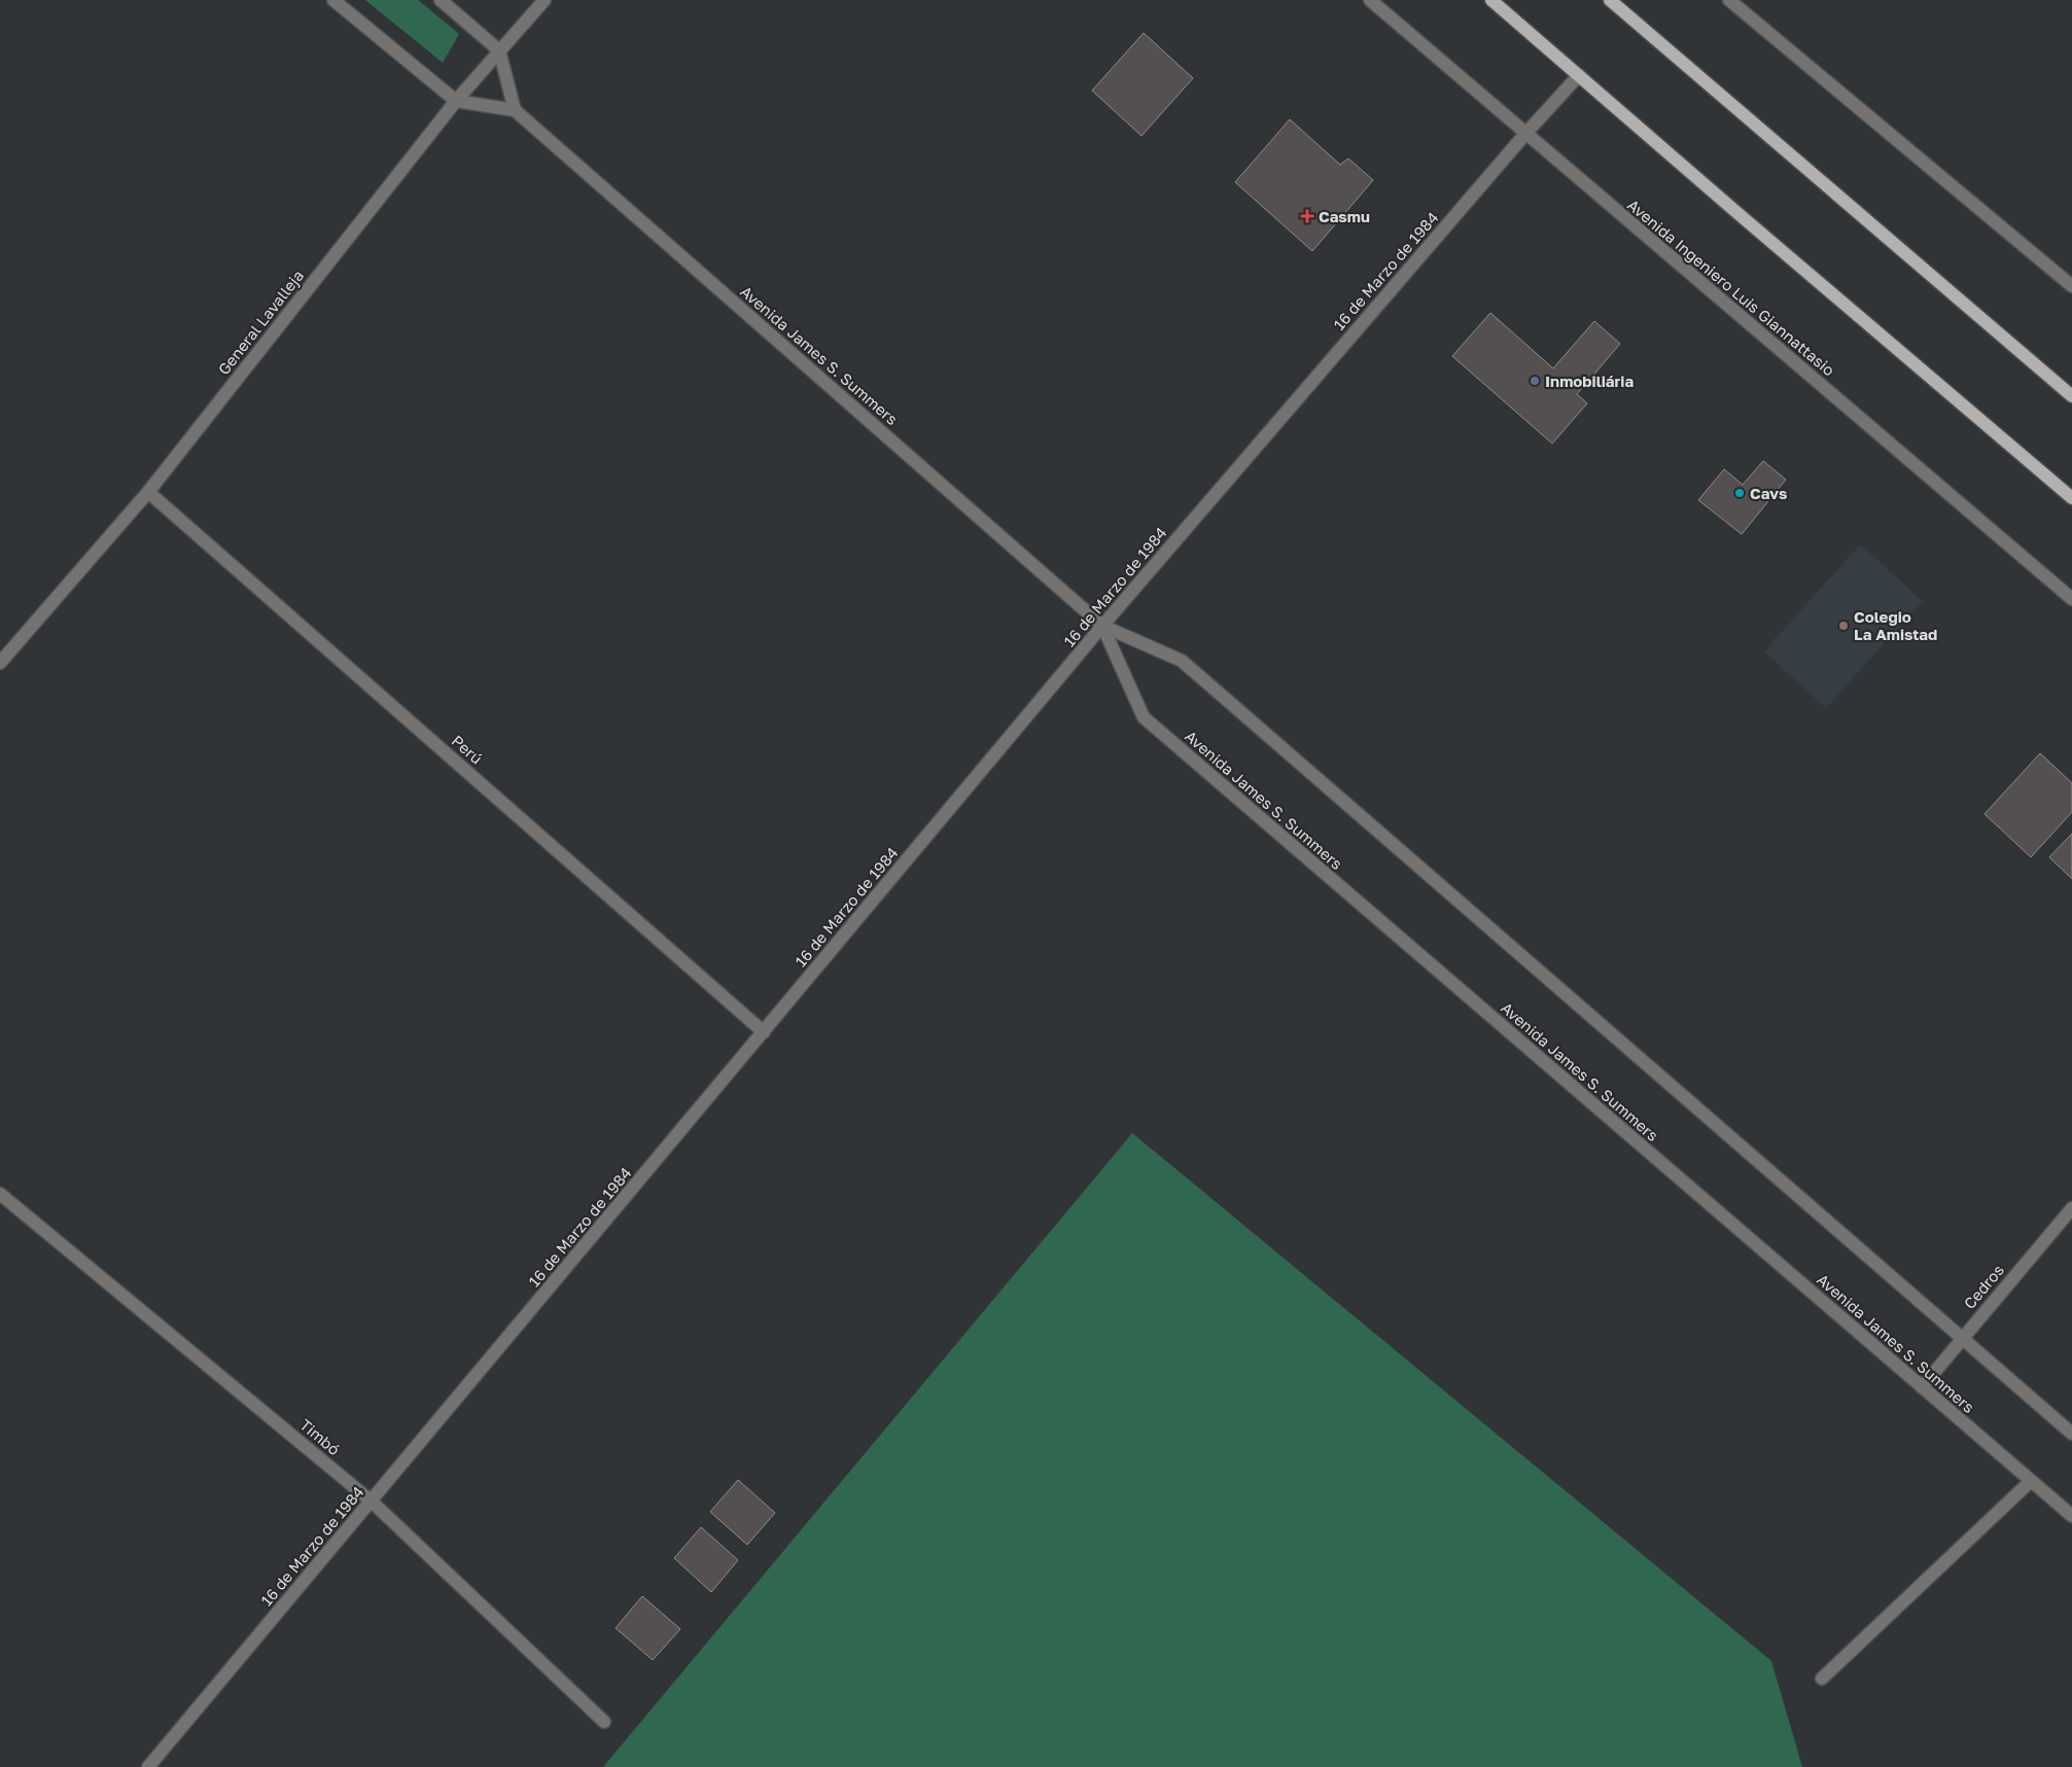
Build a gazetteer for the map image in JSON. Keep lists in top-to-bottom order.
{
  "streets": {
    "street": [
      "16 de Marzo de 1984",
      "Avenida Ingeniero Luis Giannattasio",
      "General Lavalleja",
      "Avenida James S. Summers",
      "Perú",
      "Cedros",
      "Timbó"
    ]
  },
  "crossings": [
    ["16 de Marzo de 1984", "Avenida Ingeniero Luis Giannattasio"],
    ["16 de Marzo de 1984", "Avenida James S. Summers"],
    ["16 de Marzo de 1984", "Perú"],
    ["16 de Marzo de 1984", "Timbó"],
    ["General Lavalleja", "Perú"],
    ["Avenida James S. Summers", "Cedros"]
  ],
  "places": {
    "health": ["Casmu"],
    "other": ["Inmobiliária", "Cavs", "Colegio La Amistad"]
  }
}
